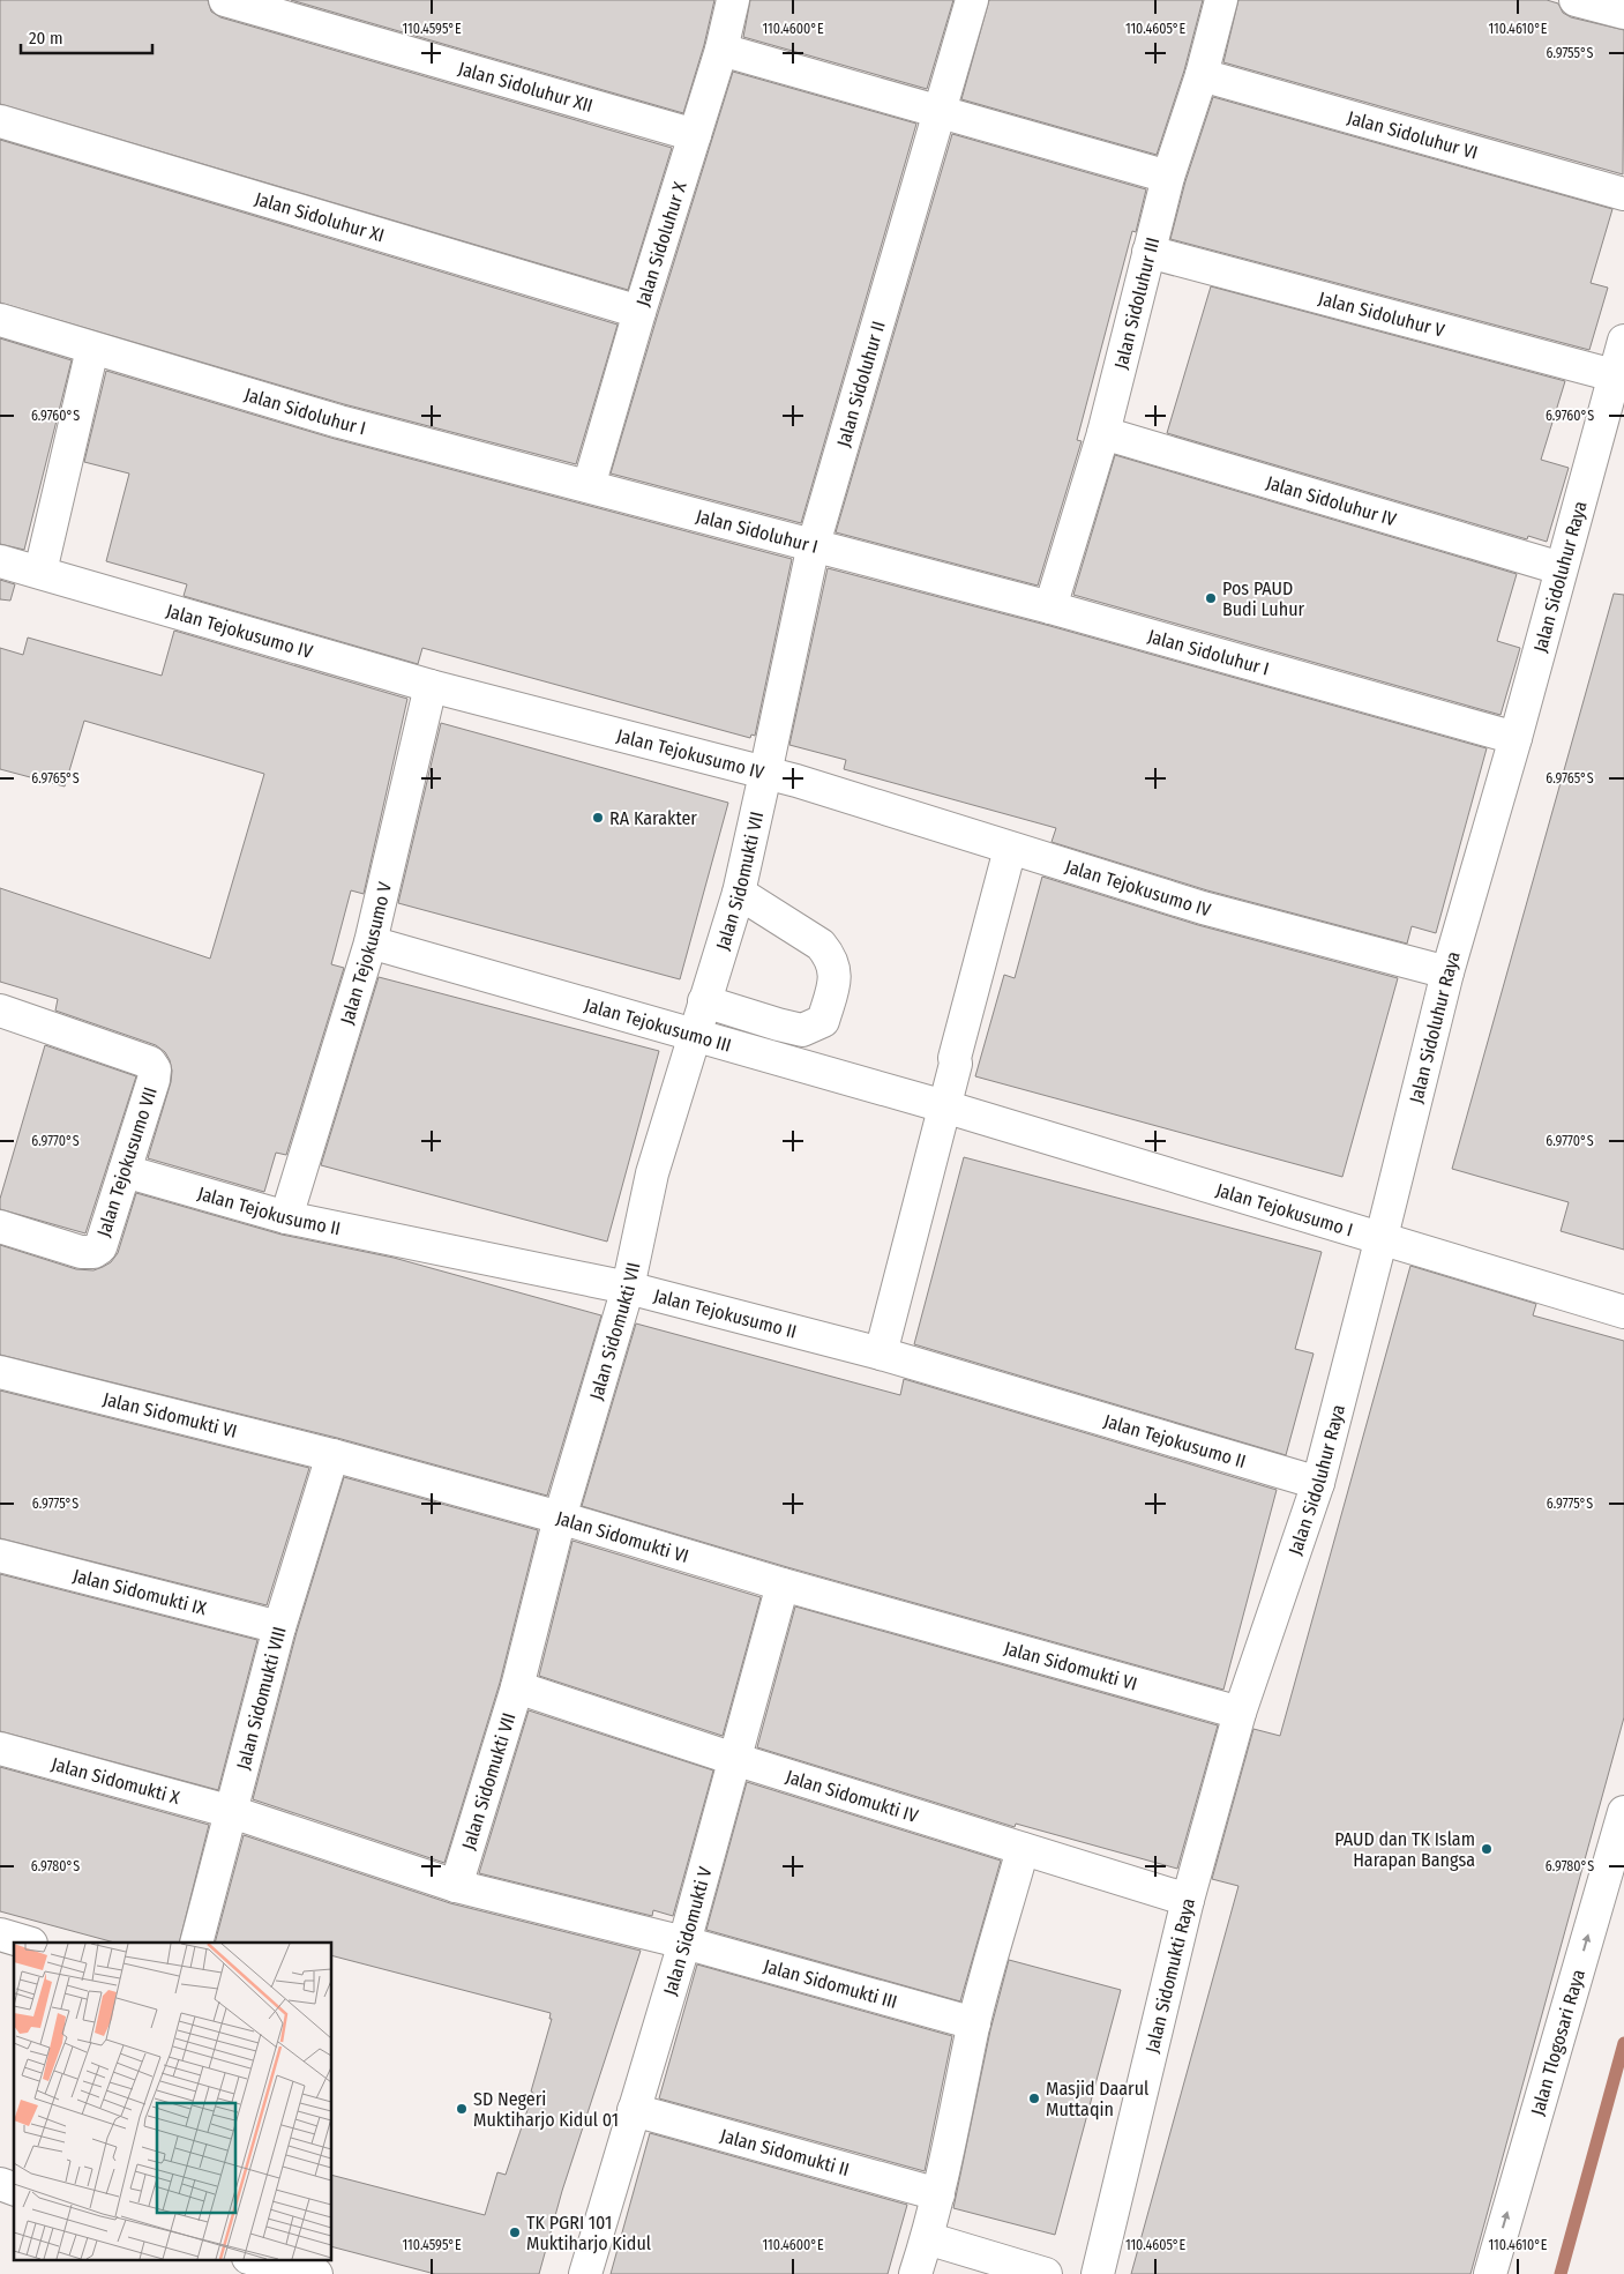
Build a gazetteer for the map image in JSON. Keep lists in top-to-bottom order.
{
  "streets": {
    "street": [
      "Jalan Sidoluhur XII",
      "Jalan Sidoluhur VI",
      "Jalan Sidoluhur XI",
      "Jalan Sidoluhur X",
      "Jalan Sidoluhur III",
      "Jalan Sidoluhur V",
      "Jalan Sidoluhur II",
      "Jalan Sidoluhur I",
      "Jalan Sidoluhur IV",
      "Jalan Sidoluhur Raya",
      "Jalan Tejokusumo IV",
      "Jalan Sidomukti VII",
      "Jalan Tejokusumo V",
      "Jalan Tejokusumo III",
      "Jalan Tejokusumo VII",
      "Jalan Tejokusumo I",
      "Jalan Tejokusumo II",
      "Jalan Sidomukti VI",
      "Jalan Sidomukti IX",
      "Jalan Sidomukti VIII",
      "Jalan Sidomukti X",
      "Jalan Sidomukti IV",
      "Jalan Sidomukti V",
      "Jalan Sidomukti Raya",
      "Jalan Sidomukti III",
      "Jalan Tlogosari Raya",
      "Jalan Sidomukti II"
    ]
  },
  "crossings": [
    ["Jalan Sidoluhur XII", "Jalan Sidoluhur X"],
    ["Jalan Sidoluhur VI", "Jalan Sidoluhur III"],
    ["Jalan Sidoluhur XI", "Jalan Sidoluhur X"],
    ["Jalan Sidoluhur X", "Jalan Sidoluhur I"],
    ["Jalan Sidoluhur III", "Jalan Sidoluhur V"],
    ["Jalan Sidoluhur III", "Jalan Sidoluhur I"],
    ["Jalan Sidoluhur III", "Jalan Sidoluhur IV"],
    ["Jalan Sidoluhur V", "Jalan Sidoluhur Raya"],
    ["Jalan Sidoluhur II", "Jalan Sidoluhur I"],
    ["Jalan Sidoluhur II", "Jalan Tejokusumo IV"],
    ["Jalan Sidoluhur II", "Jalan Sidomukti VII"],
    ["Jalan Sidoluhur I", "Jalan Sidoluhur Raya"],
    ["Jalan Sidoluhur IV", "Jalan Sidoluhur Raya"],
    ["Jalan Sidoluhur Raya", "Jalan Tejokusumo IV"],
    ["Jalan Sidoluhur Raya", "Jalan Tejokusumo I"],
    ["Jalan Sidoluhur Raya", "Jalan Tejokusumo II"],
    ["Jalan Sidoluhur Raya", "Jalan Sidomukti VI"],
    ["Jalan Sidoluhur Raya", "Jalan Sidomukti Raya"],
    ["Jalan Tejokusumo IV", "Jalan Sidomukti VII"],
    ["Jalan Tejokusumo IV", "Jalan Tejokusumo V"],
    ["Jalan Sidomukti VII", "Jalan Tejokusumo III"],
    ["Jalan Sidomukti VII", "Jalan Tejokusumo II"],
    ["Jalan Sidomukti VII", "Jalan Sidomukti VI"],
    ["Jalan Sidomukti VII", "Jalan Sidomukti X"],
    ["Jalan Sidomukti VII", "Jalan Sidomukti IV"],
    ["Jalan Sidomukti VII", "Jalan Sidomukti III"],
    ["Jalan Tejokusumo V", "Jalan Tejokusumo III"],
    ["Jalan Tejokusumo V", "Jalan Tejokusumo II"],
    ["Jalan Tejokusumo III", "Jalan Tejokusumo I"],
    ["Jalan Tejokusumo VII", "Jalan Tejokusumo II"],
    ["Jalan Sidomukti VI", "Jalan Sidomukti VIII"],
    ["Jalan Sidomukti VI", "Jalan Sidomukti V"],
    ["Jalan Sidomukti VI", "Jalan Sidomukti Raya"],
    ["Jalan Sidomukti IX", "Jalan Sidomukti VIII"],
    ["Jalan Sidomukti VIII", "Jalan Sidomukti X"],
    ["Jalan Sidomukti X", "Jalan Sidomukti III"],
    ["Jalan Sidomukti IV", "Jalan Sidomukti V"],
    ["Jalan Sidomukti IV", "Jalan Sidomukti Raya"],
    ["Jalan Sidomukti V", "Jalan Sidomukti III"],
    ["Jalan Sidomukti V", "Jalan Sidomukti II"]
  ],
  "one_way": ["Jalan Tlogosari Raya"],
  "places": [
    "Pos PAUD Budi Luhur",
    "RA Karakter",
    "PAUD dan TK Islam Harapan Bangsa",
    "Masjid Daarul Muttaqin",
    "SD Negeri Muktiharjo Kidul 01",
    "TK PGRI 101 Muktiharjo Kidul"
  ],
  "scale_bar": "20 m",
  "coordinates": [
    "110.4595°E",
    "110.4600°E",
    "110.4605°E",
    "110.4610°E",
    "6.9755°S",
    "6.9760°S",
    "6.9765°S",
    "6.9770°S",
    "6.9775°S",
    "6.9780°S"
  ]
}
